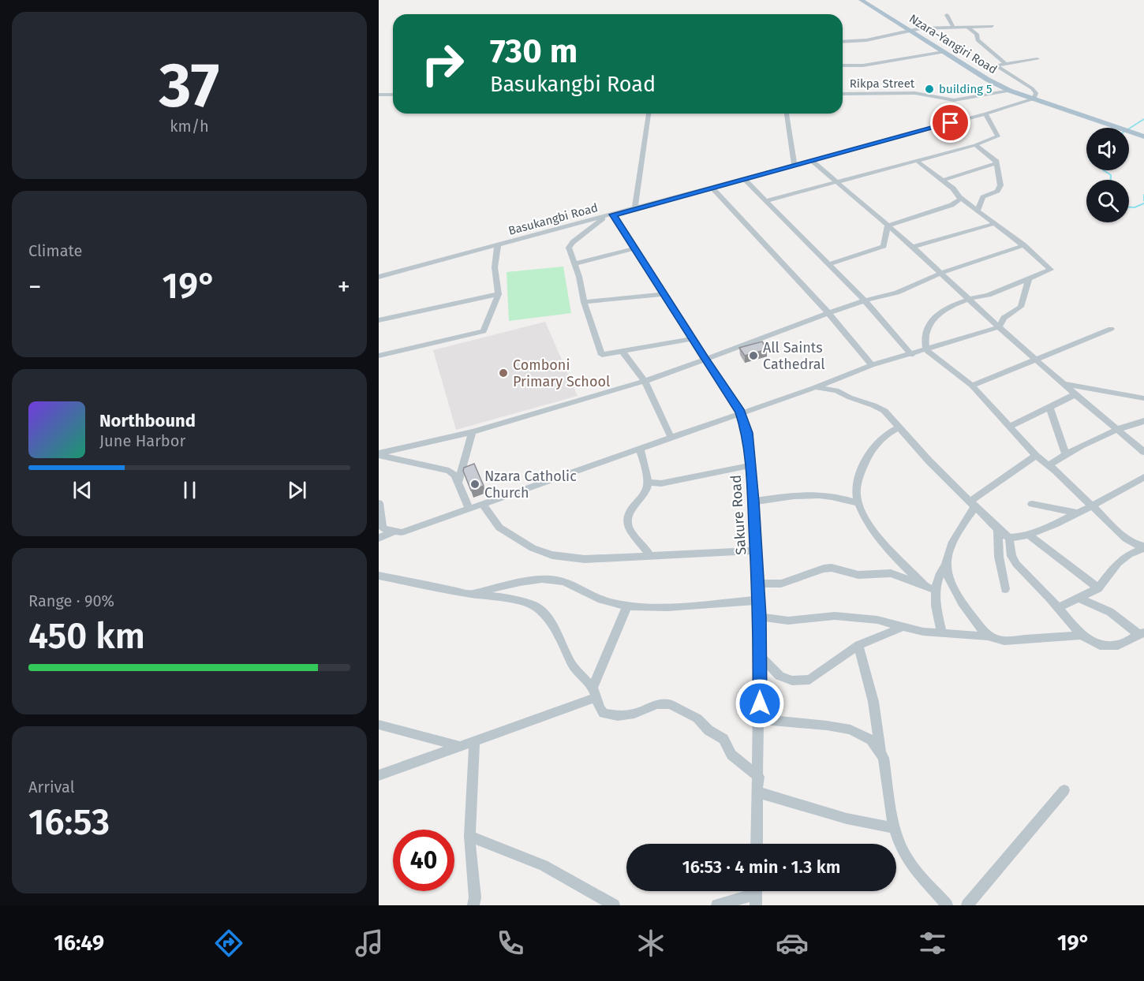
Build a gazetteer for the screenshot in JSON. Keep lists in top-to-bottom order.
{
  "streets": {
    "main road": ["Nzara-Yangiri Road"],
    "street": ["Rikpa Street", "Basukangbi Road", "Sakure Road"]
  },
  "crossings": [
    ["Nzara-Yangiri Road", "Rikpa Street"],
    ["Nzara-Yangiri Road", "Basukangbi Road"],
    ["Basukangbi Road", "Sakure Road"]
  ],
  "places": [
    "building 5",
    "All Saints Cathedral",
    "Comboni Primary School",
    "Nzara Catholic Church"
  ],
  "page": {
    "tile": [
      ["37", "km/h"],
      "Climate",
      ["Range · 90%", "450 km"],
      ["Arrival", "16:53"]
    ],
    "turn": ["730 m", "Basukangbi Road"],
    "heat": ["−", "19°", "+"],
    "song": ["Northbound", "June Harbor"],
    "limit": "40",
    "trip": "16:53 · 4 min · 1.3 km",
    "tabs": ["16:49", "19°"]
  }
}
